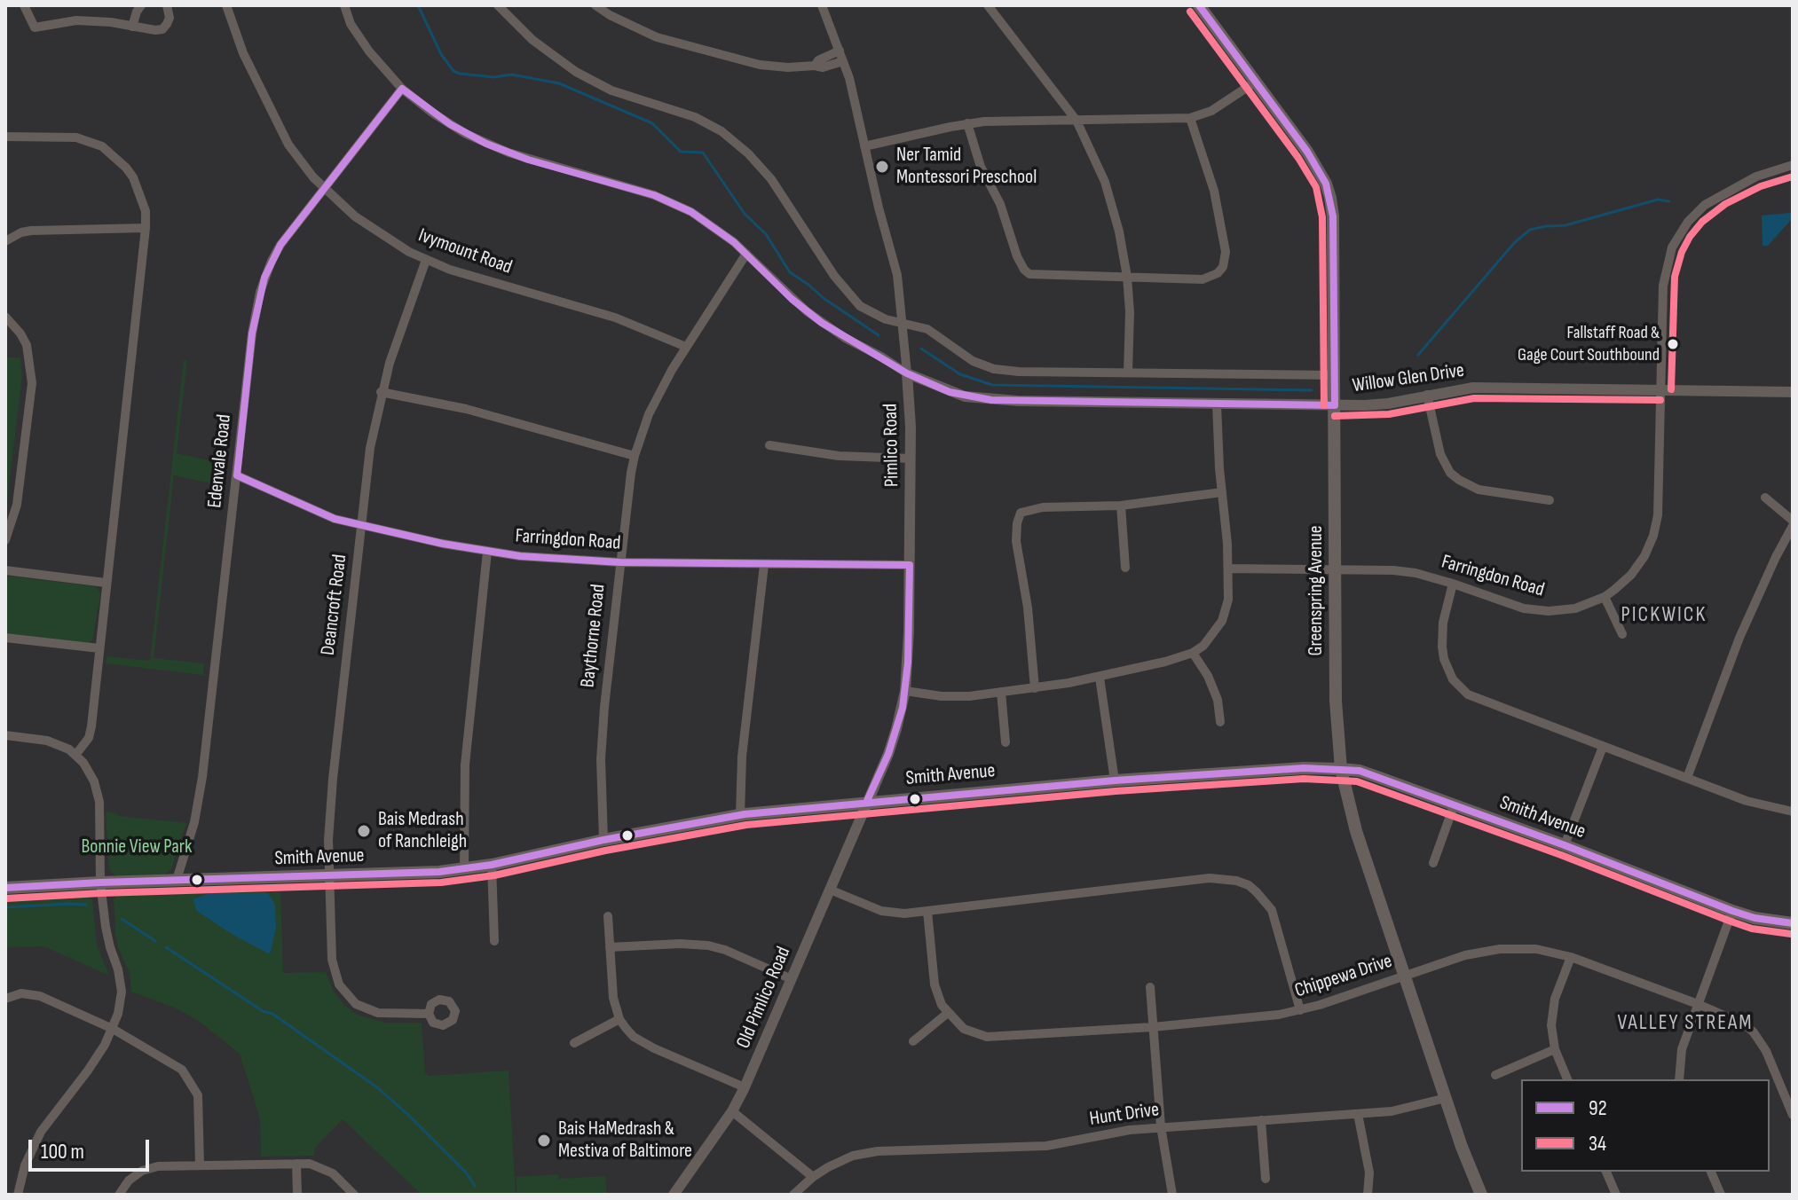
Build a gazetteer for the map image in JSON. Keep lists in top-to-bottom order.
{
  "streets": {
    "main road": ["Greenspring Avenue", "Smith Avenue"],
    "street": [
      "Ivymount Road",
      "Willow Glen Drive",
      "Pimlico Road",
      "Edenvale Road",
      "Farringdon Road",
      "Deancroft Road",
      "Baythorne Road",
      "Chippewa Drive",
      "Old Pimlico Road",
      "Hunt Drive"
    ]
  },
  "crossings": [
    ["Ivymount Road", "Edenvale Road"],
    ["Ivymount Road", "Deancroft Road"],
    ["Ivymount Road", "Baythorne Road"],
    ["Willow Glen Drive", "Pimlico Road"],
    ["Willow Glen Drive", "Farringdon Road"],
    ["Willow Glen Drive", "Greenspring Avenue"],
    ["Pimlico Road", "Farringdon Road"],
    ["Pimlico Road", "Smith Avenue"],
    ["Pimlico Road", "Old Pimlico Road"],
    ["Edenvale Road", "Farringdon Road"],
    ["Edenvale Road", "Smith Avenue"],
    ["Farringdon Road", "Greenspring Avenue"],
    ["Farringdon Road", "Deancroft Road"],
    ["Farringdon Road", "Baythorne Road"],
    ["Greenspring Avenue", "Smith Avenue"],
    ["Greenspring Avenue", "Chippewa Drive"],
    ["Greenspring Avenue", "Hunt Drive"],
    ["Deancroft Road", "Smith Avenue"],
    ["Baythorne Road", "Smith Avenue"],
    ["Smith Avenue", "Old Pimlico Road"]
  ],
  "districts": ["PICKWICK", "VALLEY STREAM"],
  "parks": ["Bonnie View Park"],
  "places": [
    "Ner Tamid Montessori Preschool",
    "Fallstaff Road & Gage Court Southbound",
    "Bais Medrash of Ranchleigh",
    "Bais HaMedrash & Mestiva of Baltimore"
  ],
  "lines": ["transit line 92", "transit line 34"],
  "legend": ["92", "34"],
  "scale_bar": "100 m"
}
